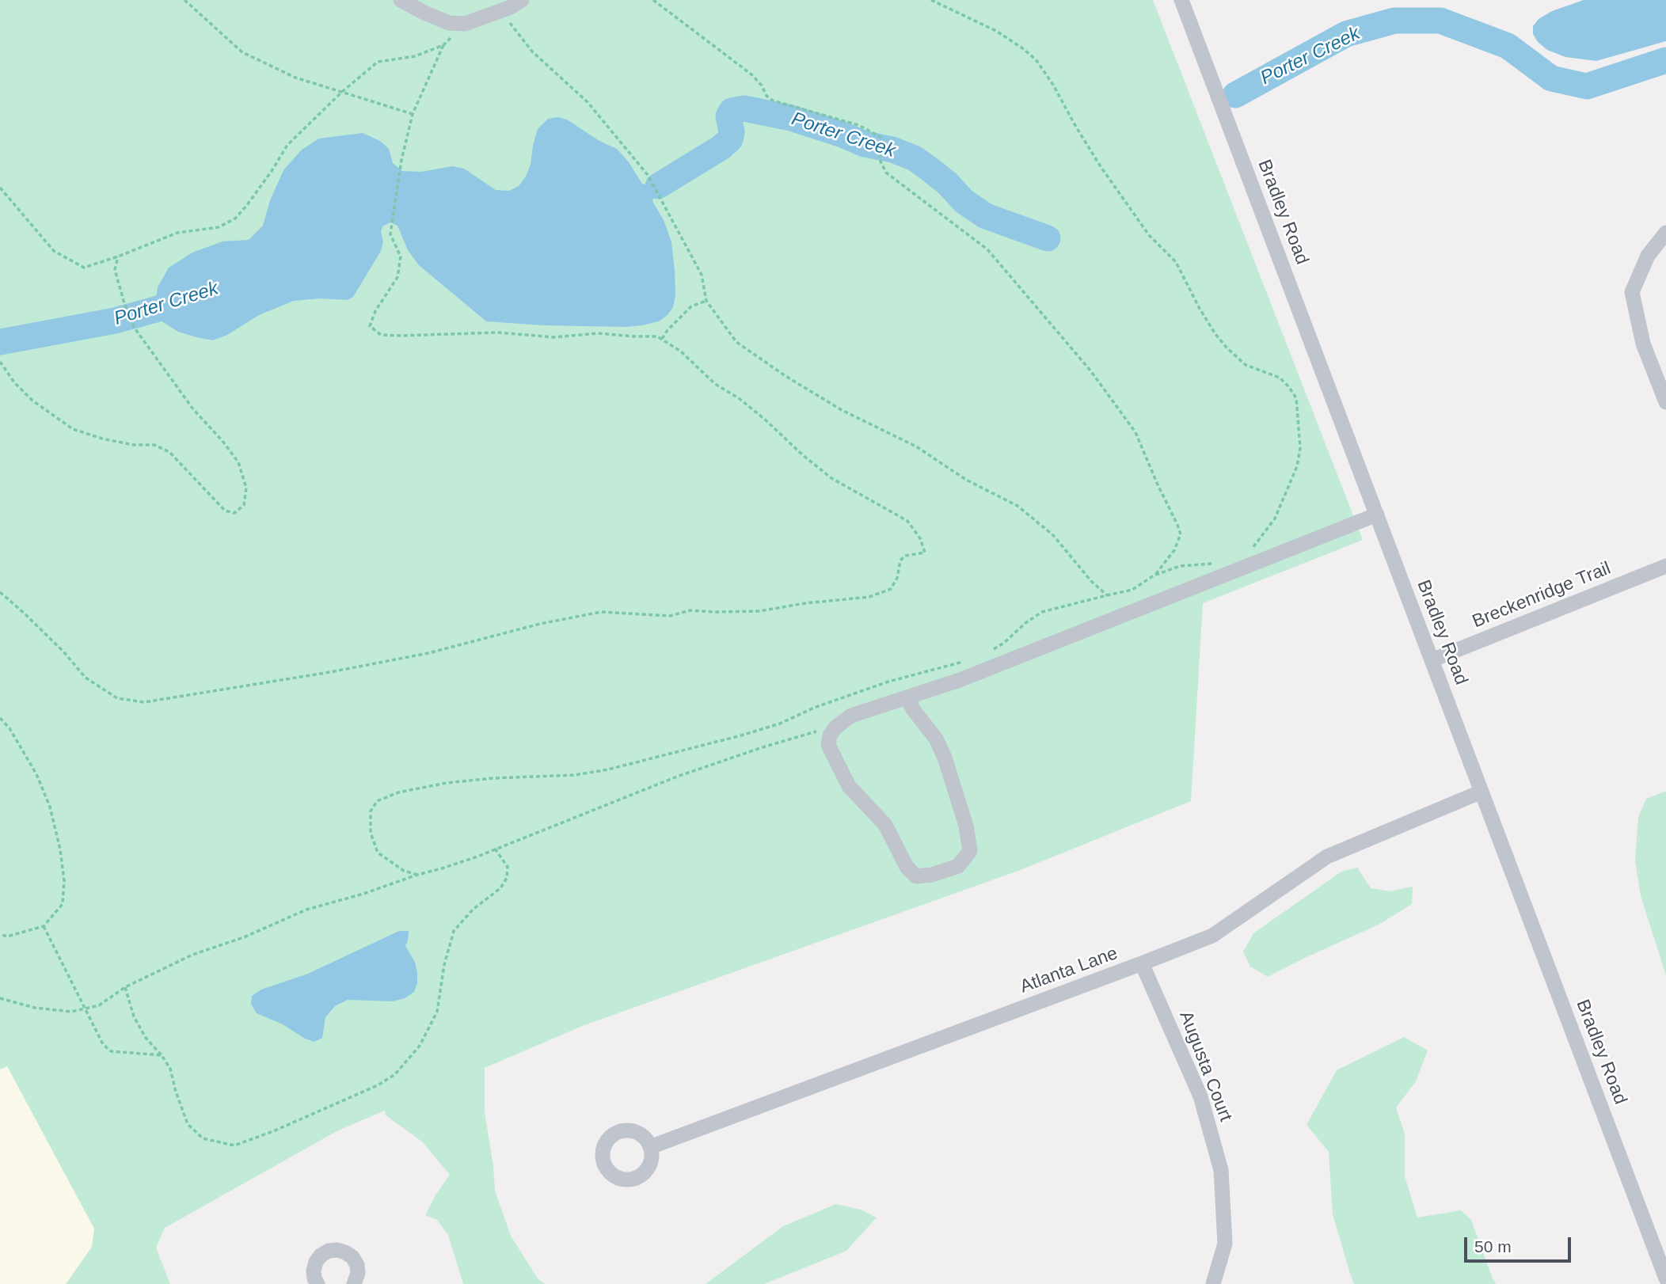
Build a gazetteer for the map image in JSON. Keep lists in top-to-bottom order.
{
  "streets": {
    "street": [
      "Bradley Road",
      "Breckenridge Trail",
      "Atlanta Lane",
      "Augusta Court"
    ]
  },
  "crossings": [
    ["Bradley Road", "Breckenridge Trail"],
    ["Bradley Road", "Atlanta Lane"],
    ["Atlanta Lane", "Augusta Court"]
  ],
  "water": ["Porter Creek"],
  "scale_bar": "50 m"
}
